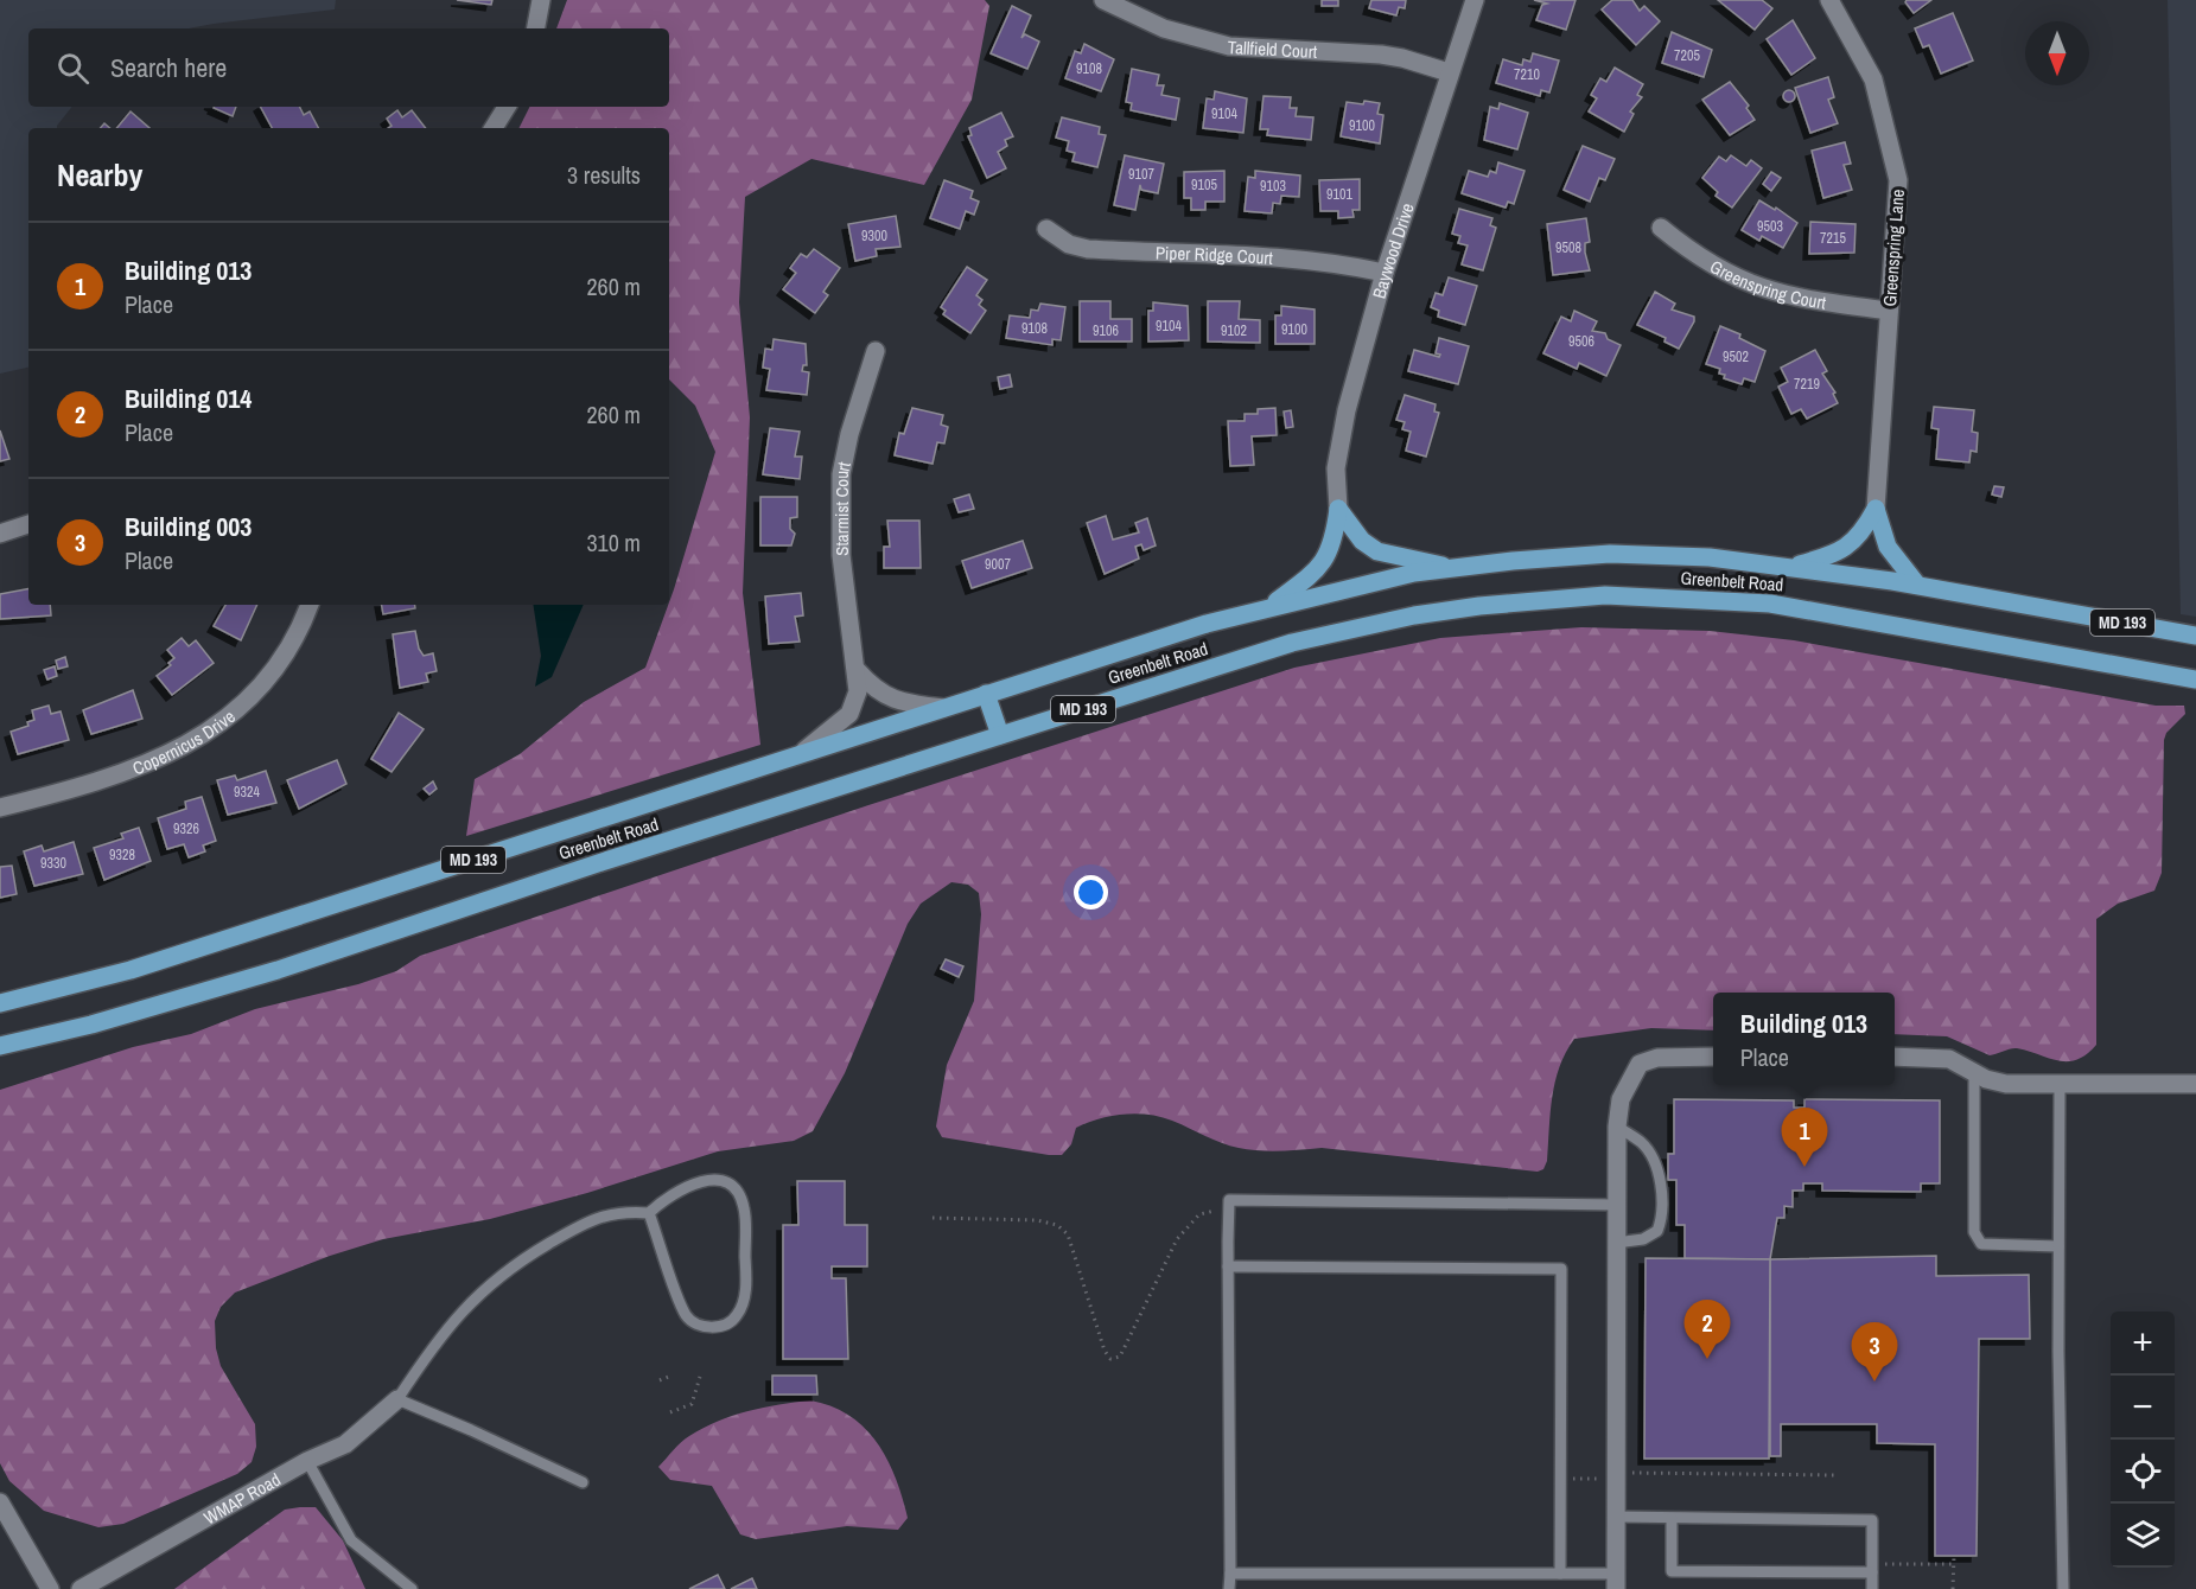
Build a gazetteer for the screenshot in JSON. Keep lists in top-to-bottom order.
{
  "streets": {
    "main road": ["Greenbelt Road", "MD 193"],
    "street": [
      "Tallfield Court",
      "Greenspring Lane",
      "Baywood Drive",
      "Piper Ridge Court",
      "Greenspring Court",
      "Starmist Court",
      "Copernicus Drive",
      "WMAP Road"
    ]
  },
  "crossings": [
    ["Tallfield Court", "Baywood Drive"],
    ["Greenspring Lane", "Greenspring Court"],
    ["Baywood Drive", "Piper Ridge Court"],
    ["Starmist Court", "Greenbelt Road"]
  ],
  "house_numbers": [
    "7205",
    "9108",
    "7210",
    "9104",
    "9100",
    "9107",
    "9105",
    "9103",
    "9101",
    "9503",
    "9300",
    "7215",
    "9508",
    "9104",
    "9108",
    "9100",
    "9106",
    "9102",
    "9506",
    "9502",
    "7219",
    "9007",
    "9324",
    "9326",
    "9328",
    "9330"
  ],
  "north": "bottom",
  "page": {
    "search": "Search here",
    "heading": ["Nearby", "3 results"],
    "list": [
      {
        "mark": "1",
        "name": "Building 013",
        "note": "Place",
        "value": "260 m"
      },
      {
        "mark": "2",
        "name": "Building 014",
        "note": "Place",
        "value": "260 m"
      },
      {
        "mark": "3",
        "name": "Building 003",
        "note": "Place",
        "value": "310 m"
      }
    ],
    "popup": ["Building 013", "Place"],
    "pins": ["1", "2", "3"],
    "map_buttons": ["+", "−"]
  }
}
